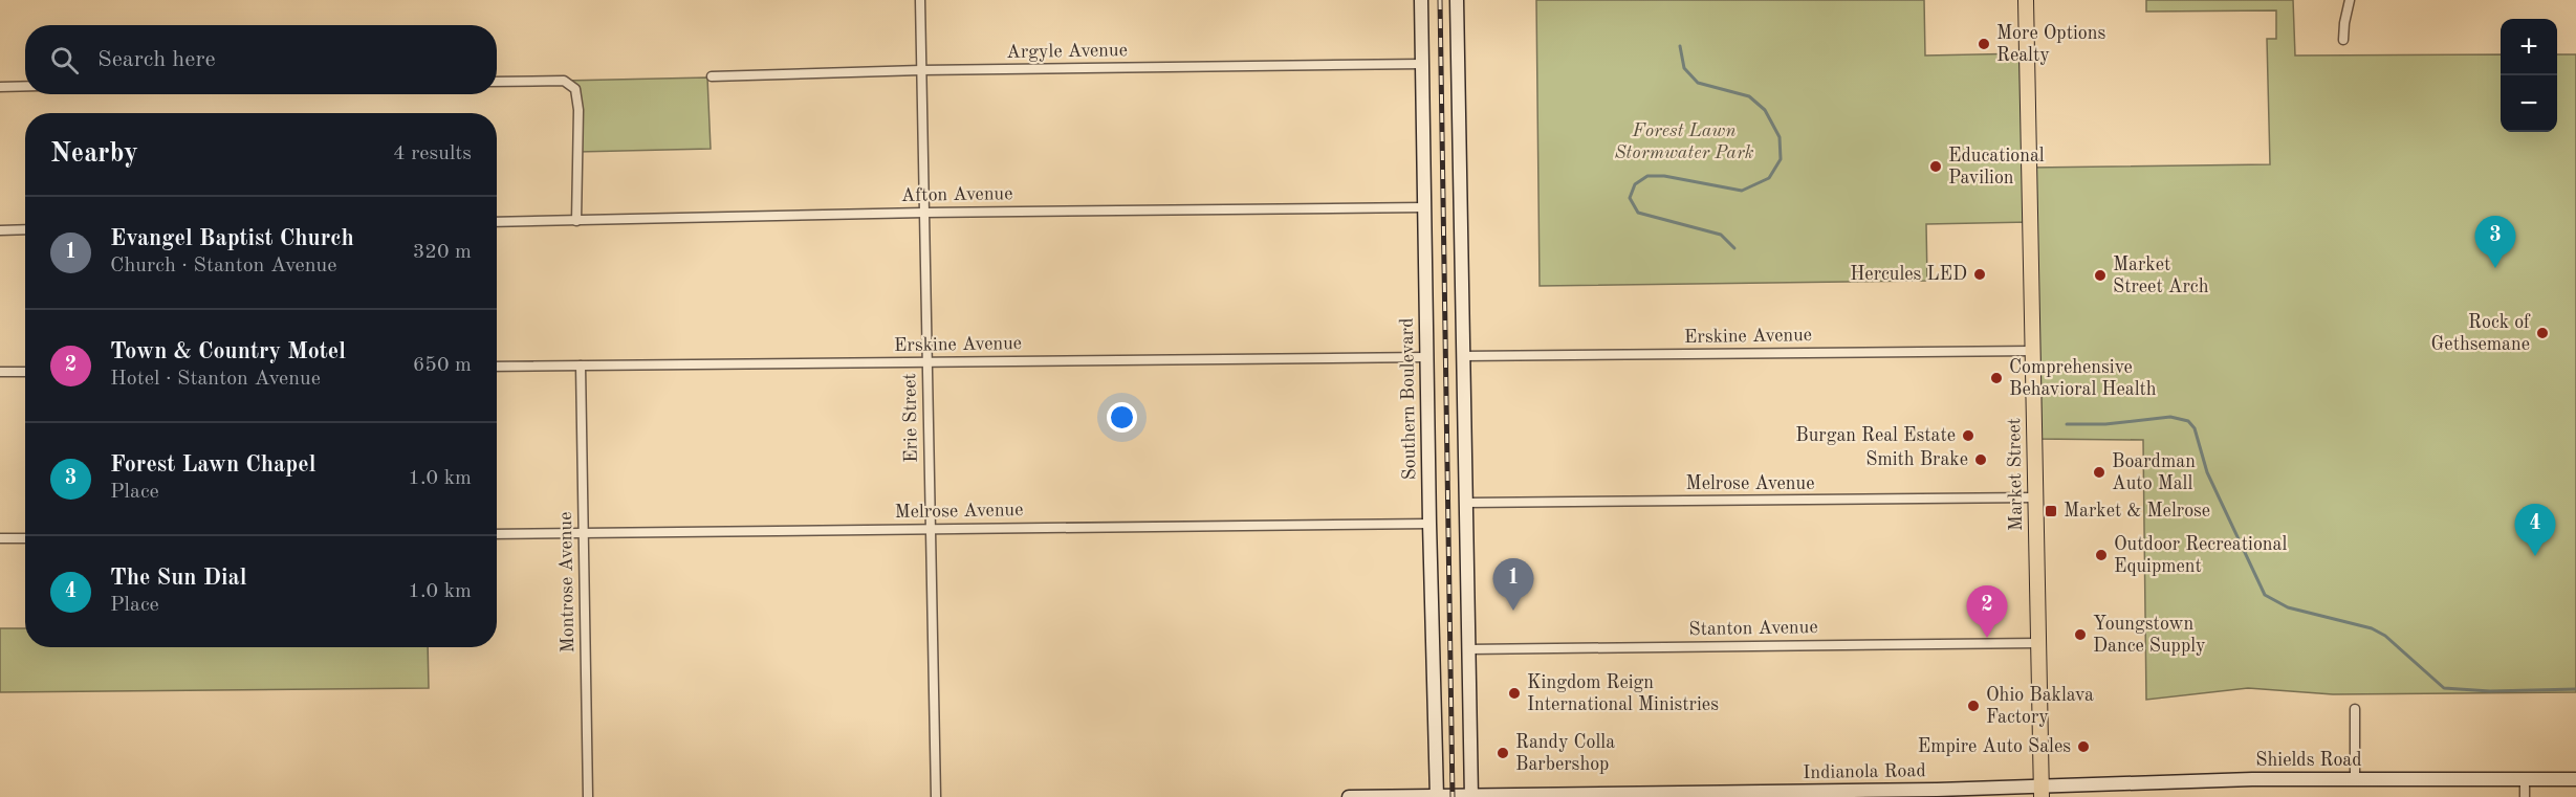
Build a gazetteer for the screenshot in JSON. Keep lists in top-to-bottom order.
{
  "streets": {
    "main road": ["Market Street"],
    "street": [
      "Argyle Avenue",
      "Afton Avenue",
      "Erskine Avenue",
      "Southern Boulevard",
      "Erie Street",
      "Melrose Avenue",
      "Montrose Avenue",
      "Stanton Avenue",
      "Shields Road",
      "Indianola Road"
    ]
  },
  "crossings": [
    ["Argyle Avenue", "Southern Boulevard"],
    ["Argyle Avenue", "Erie Street"],
    ["Afton Avenue", "Southern Boulevard"],
    ["Afton Avenue", "Erie Street"],
    ["Erskine Avenue", "Southern Boulevard"],
    ["Erskine Avenue", "Erie Street"],
    ["Erskine Avenue", "Market Street"],
    ["Erskine Avenue", "Montrose Avenue"],
    ["Southern Boulevard", "Melrose Avenue"],
    ["Southern Boulevard", "Indianola Road"],
    ["Erie Street", "Melrose Avenue"],
    ["Market Street", "Melrose Avenue"],
    ["Market Street", "Stanton Avenue"],
    ["Market Street", "Shields Road"],
    ["Market Street", "Indianola Road"],
    ["Melrose Avenue", "Montrose Avenue"],
    ["Shields Road", "Indianola Road"]
  ],
  "parks": ["Forest Lawn Stormwater Park"],
  "places": {
    "other": [
      "More Options Realty",
      "Educational Pavilion",
      "Hercules LED",
      "Market Street Arch",
      "Rock of Gethsemane",
      "Comprehensive Behavioral Health",
      "Burgan Real Estate",
      "Smith Brake",
      "Boardman Auto Mall",
      "Outdoor Recreational Equipment",
      "Youngstown Dance Supply",
      "Kingdom Reign International Ministries",
      "Ohio Baklava Factory",
      "Empire Auto Sales",
      "Randy Colla Barbershop"
    ],
    "transit": ["Market & Melrose"]
  },
  "page": {
    "map_buttons": ["+", "−"],
    "search": "Search here",
    "heading": ["Nearby", "4 results"],
    "list": [
      {
        "mark": "1",
        "name": "Evangel Baptist Church",
        "note": "Church · Stanton Avenue",
        "value": "320 m"
      },
      {
        "mark": "2",
        "name": "Town & Country Motel",
        "note": "Hotel · Stanton Avenue",
        "value": "650 m"
      },
      {
        "mark": "3",
        "name": "Forest Lawn Chapel",
        "note": "Place",
        "value": "1.0 km"
      },
      {
        "mark": "4",
        "name": "The Sun Dial",
        "note": "Place",
        "value": "1.0 km"
      }
    ],
    "pins": [
      "3",
      "4",
      "1",
      "2"
    ]
  }
}
